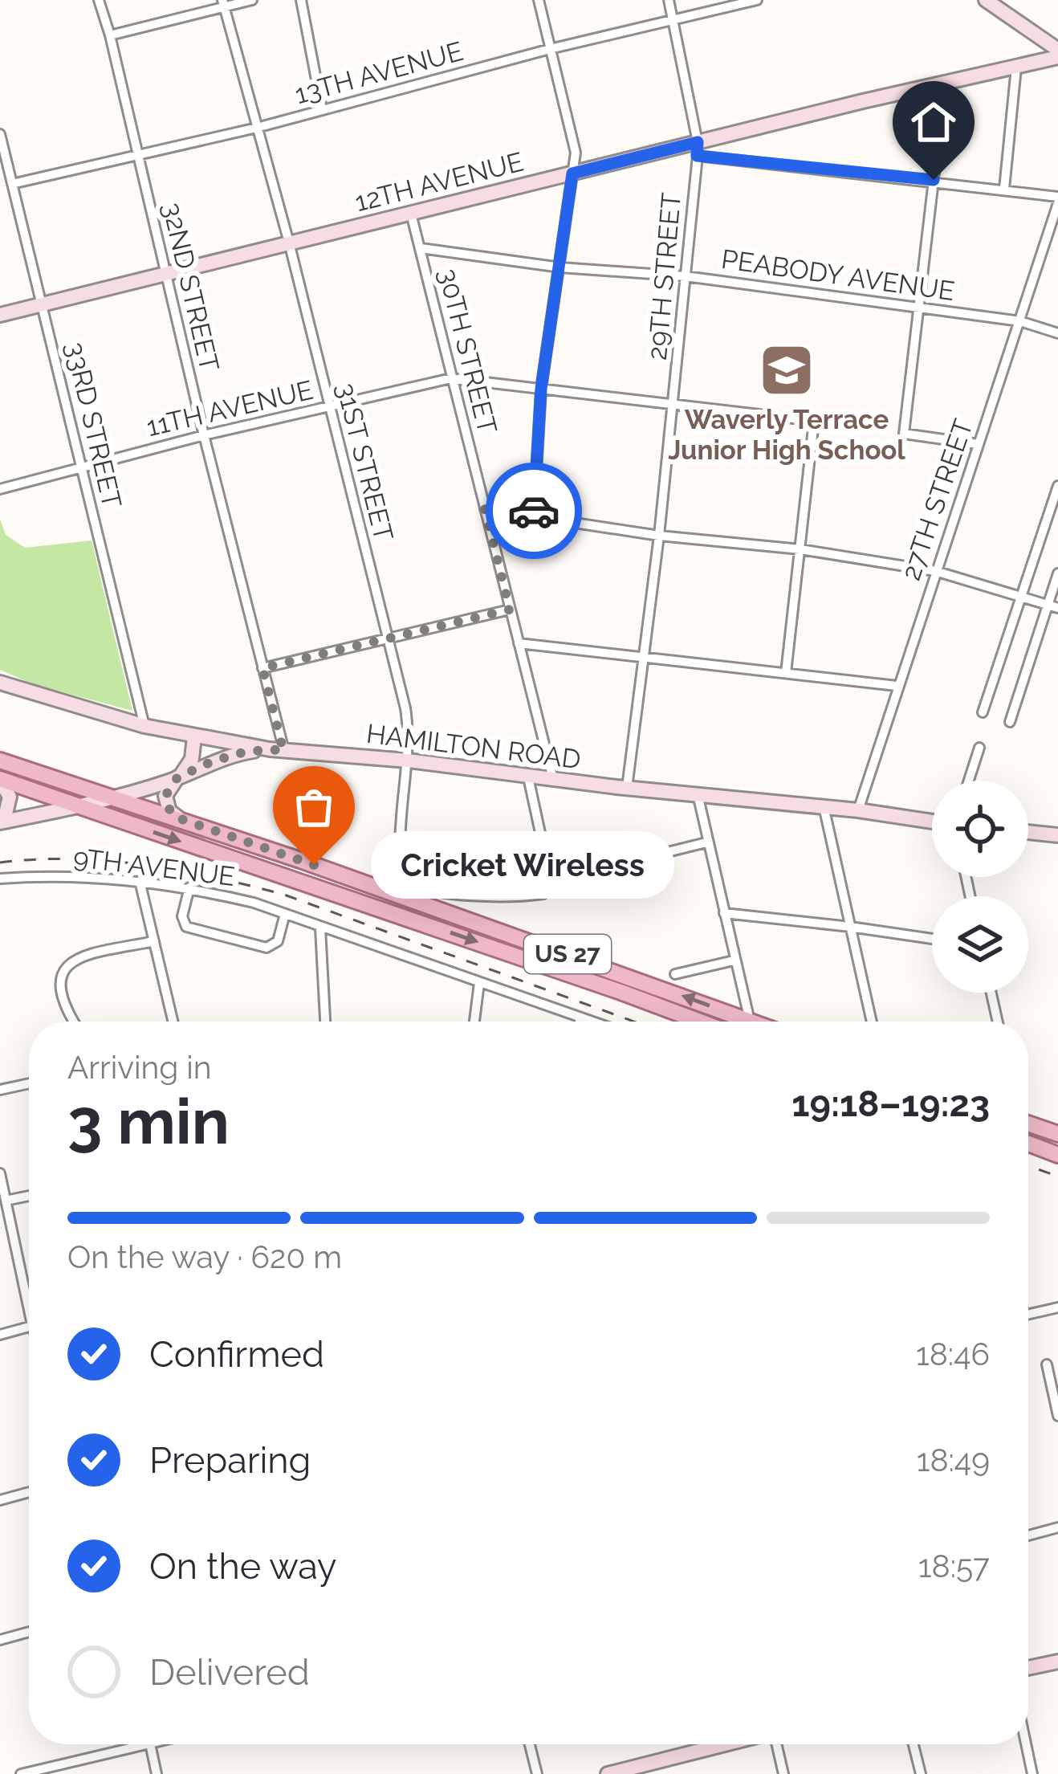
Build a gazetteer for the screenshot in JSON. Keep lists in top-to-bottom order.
{
  "streets": {
    "main road": ["US 27"],
    "street": [
      "13TH AVENUE",
      "12TH AVENUE",
      "PEABODY AVENUE",
      "29TH STREET",
      "32ND STREET",
      "30TH STREET",
      "11TH AVENUE",
      "33RD STREET",
      "31ST STREET",
      "27TH STREET",
      "HAMILTON ROAD",
      "9TH AVENUE"
    ]
  },
  "crossings": [
    ["13TH AVENUE", "29TH STREET"],
    ["13TH AVENUE", "32ND STREET"],
    ["13TH AVENUE", "33RD STREET"],
    ["13TH AVENUE", "31ST STREET"],
    ["12TH AVENUE", "29TH STREET"],
    ["12TH AVENUE", "32ND STREET"],
    ["12TH AVENUE", "30TH STREET"],
    ["12TH AVENUE", "33RD STREET"],
    ["12TH AVENUE", "31ST STREET"],
    ["PEABODY AVENUE", "29TH STREET"],
    ["PEABODY AVENUE", "30TH STREET"],
    ["PEABODY AVENUE", "27TH STREET"],
    ["29TH STREET", "11TH AVENUE"],
    ["29TH STREET", "HAMILTON ROAD"],
    ["32ND STREET", "11TH AVENUE"],
    ["32ND STREET", "HAMILTON ROAD"],
    ["30TH STREET", "11TH AVENUE"],
    ["30TH STREET", "HAMILTON ROAD"],
    ["11TH AVENUE", "33RD STREET"],
    ["11TH AVENUE", "31ST STREET"],
    ["33RD STREET", "HAMILTON ROAD"],
    ["31ST STREET", "HAMILTON ROAD"],
    ["27TH STREET", "HAMILTON ROAD"]
  ],
  "places": {
    "school or university": ["Waverly Terrace Junior High School"],
    "other": ["Cricket Wireless"]
  },
  "page": {
    "bubble": "Cricket Wireless",
    "heading": ["3 min", "Arriving in", "19:18–19:23"],
    "bar": "On the way · 620 m",
    "list": [
      ["Confirmed", "18:46"],
      ["Preparing", "18:49"],
      ["On the way", "18:57"],
      "Delivered"
    ]
  }
}
